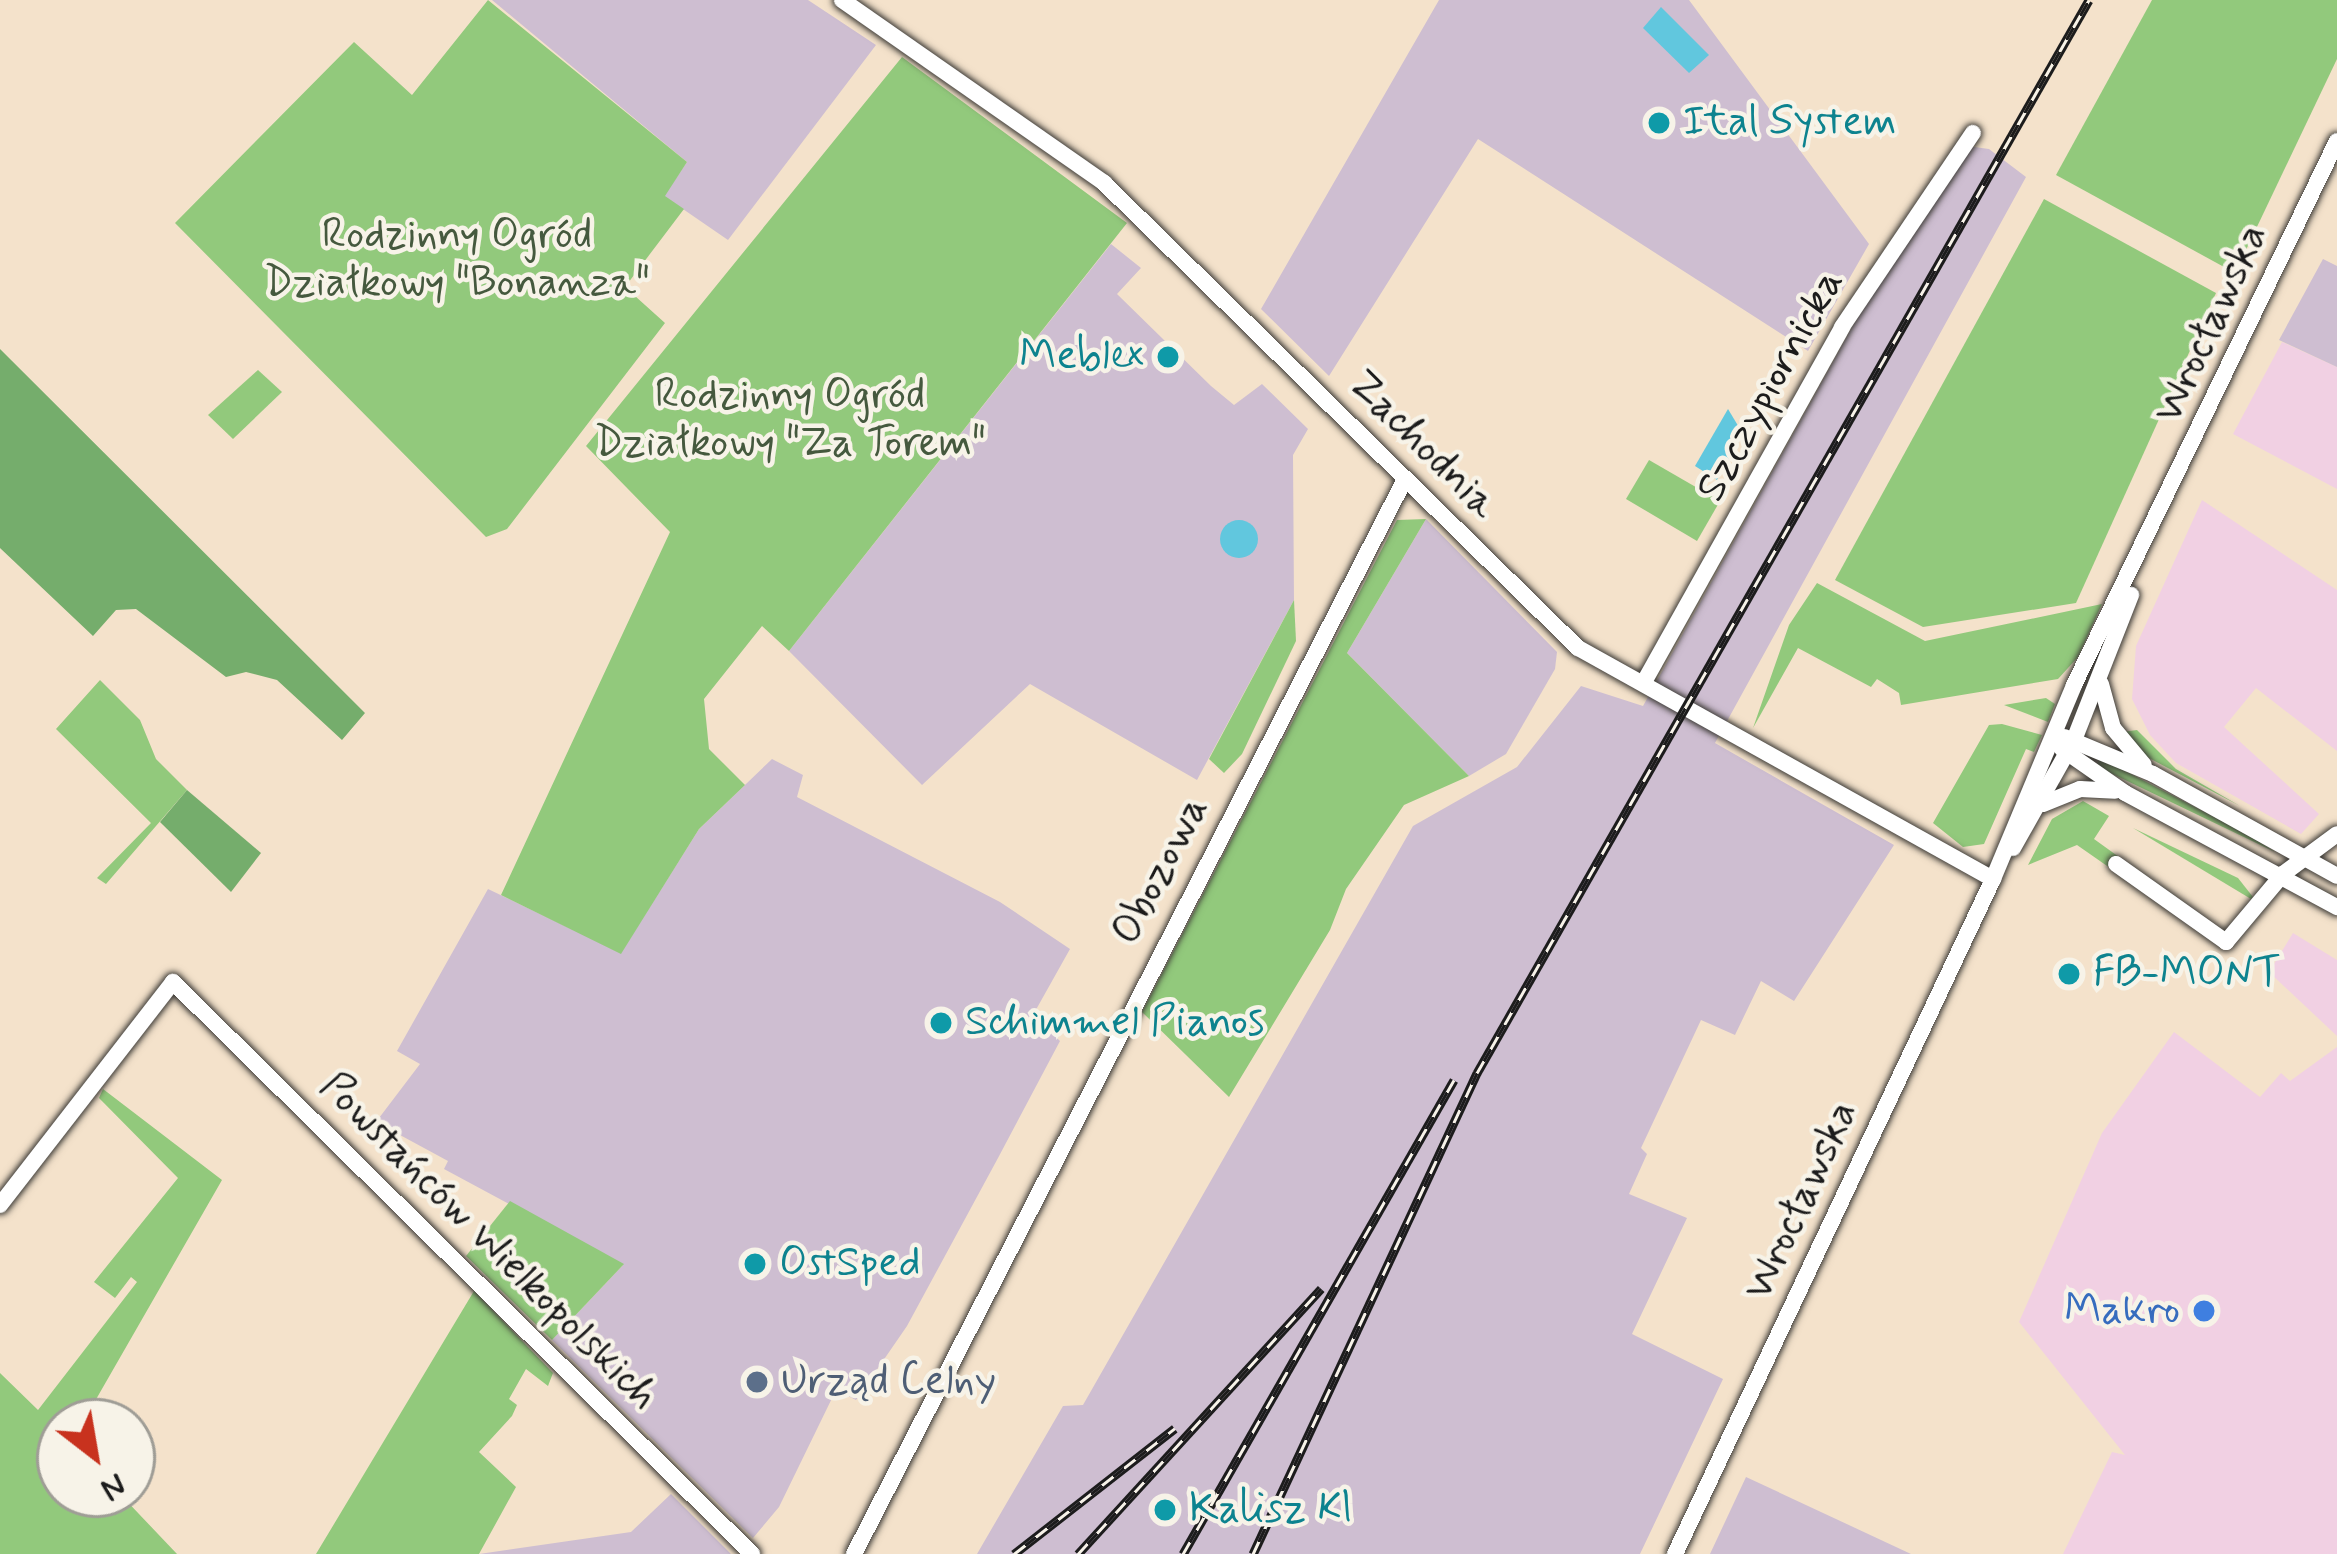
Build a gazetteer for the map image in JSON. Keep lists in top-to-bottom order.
{
  "streets": {
    "street": [
      "Wrocławska",
      "Szczypiornicka",
      "Zachodnia",
      "Obozowa",
      "Powstańców Wielkopolskich"
    ]
  },
  "crossings": [
    ["Wrocławska", "Zachodnia"],
    ["Szczypiornicka", "Zachodnia"],
    ["Zachodnia", "Obozowa"]
  ],
  "parks": ["Rodzinny Ogród Działkowy \"Bonanza\"", "Rodzinny Ogród Działkowy \"Za Torem\""],
  "places": [
    "Ital System",
    "Meblex",
    "FB-MONT",
    "Schimmel Pianos",
    "OstSped",
    "Makro",
    "Urząd Celny",
    "Kalisz Kl"
  ],
  "north": "bottom right"
}
